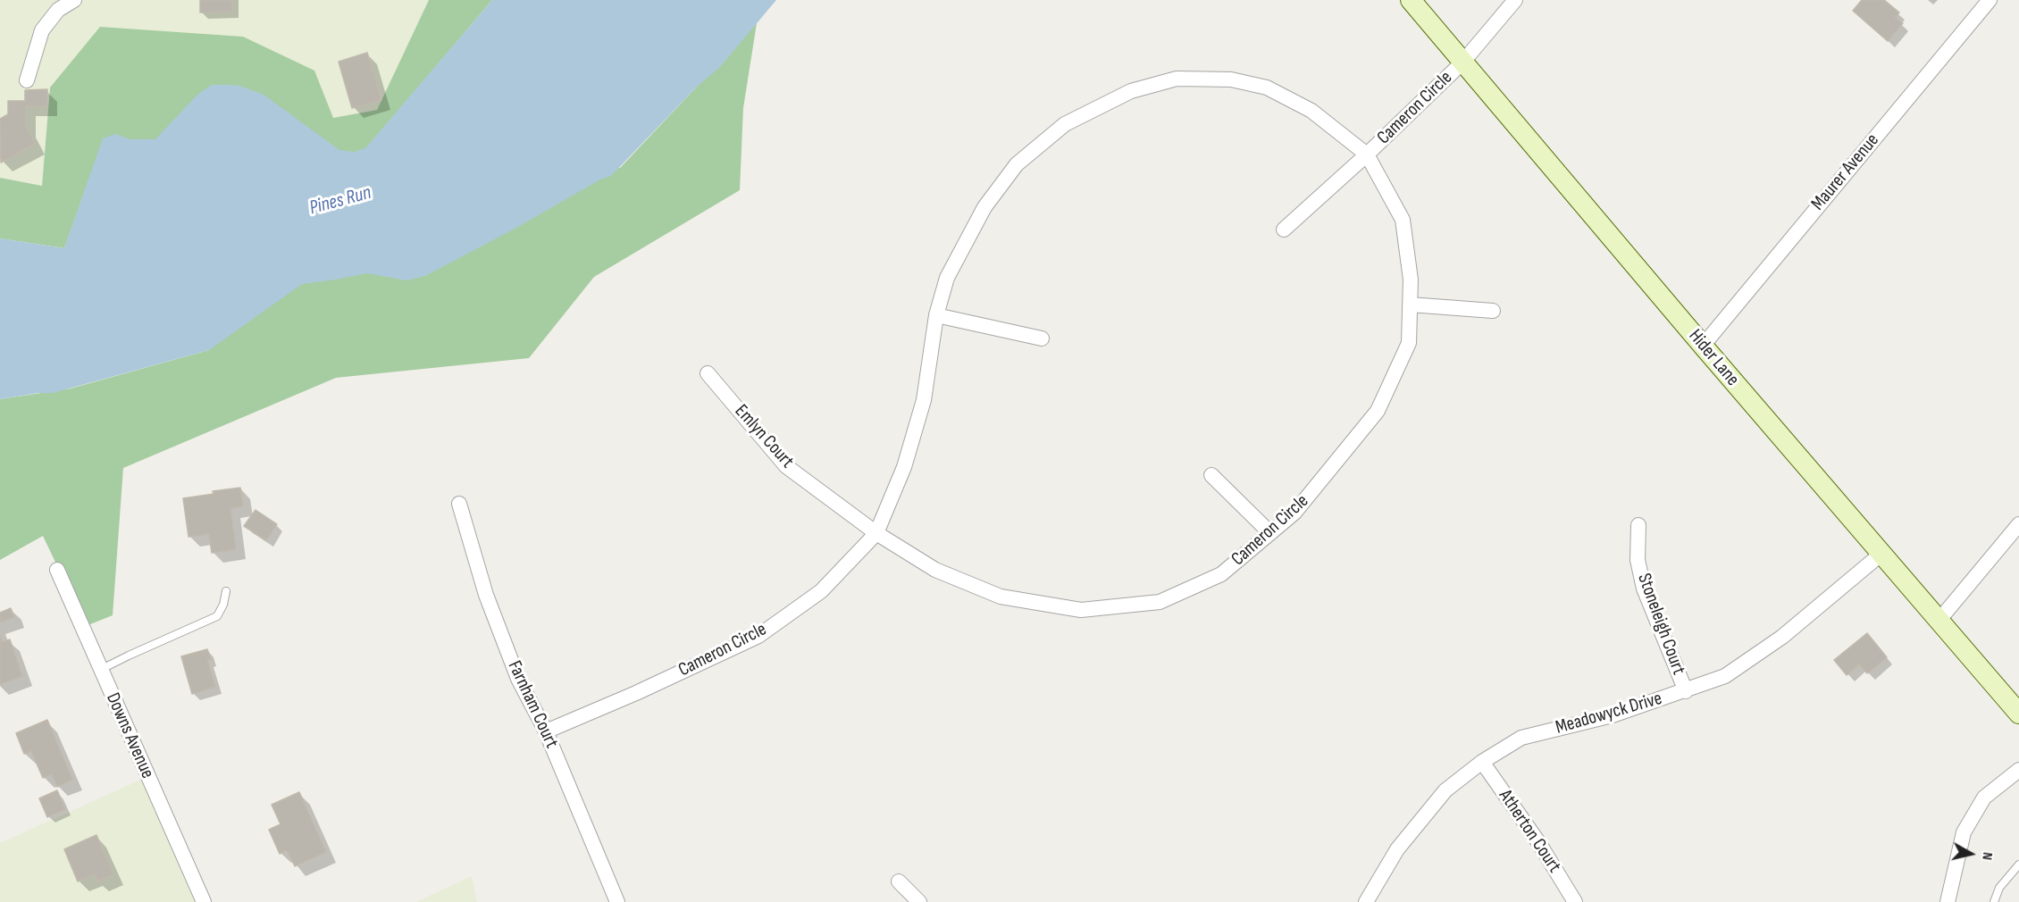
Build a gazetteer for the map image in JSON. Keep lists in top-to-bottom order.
{
  "streets": {
    "street": [
      "Cameron Circle",
      "Maurer Avenue",
      "Hider Lane",
      "Emlyn Court",
      "Stoneleigh Court",
      "Farnham Court",
      "Meadowyck Drive",
      "Downs Avenue",
      "Atherton Court"
    ]
  },
  "crossings": [
    ["Cameron Circle", "Hider Lane"],
    ["Cameron Circle", "Emlyn Court"],
    ["Cameron Circle", "Farnham Court"],
    ["Maurer Avenue", "Hider Lane"],
    ["Hider Lane", "Meadowyck Drive"],
    ["Stoneleigh Court", "Meadowyck Drive"],
    ["Meadowyck Drive", "Atherton Court"]
  ],
  "water": ["Pines Run"],
  "north": "right"
}
